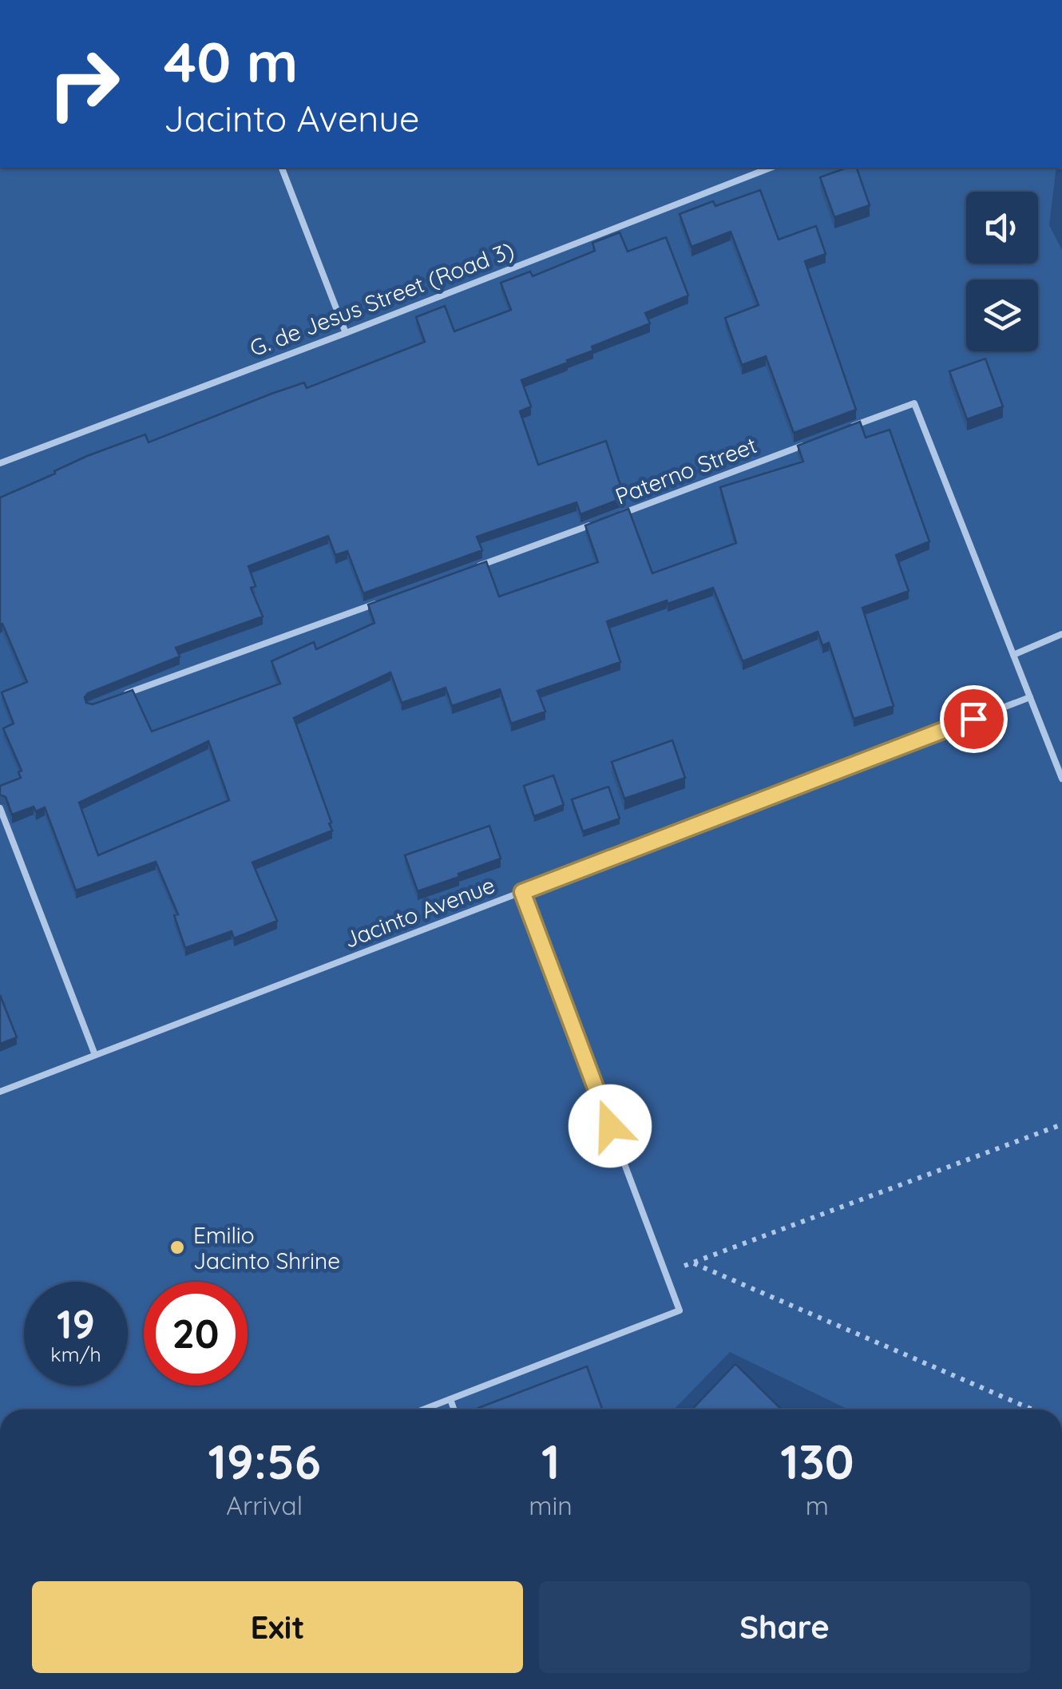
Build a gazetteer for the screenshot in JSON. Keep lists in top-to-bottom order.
{
  "streets": {
    "lane": ["G. de Jesus Street (Road 3)", "Paterno Street", "Jacinto Avenue"]
  },
  "places": ["Emilio Jacinto Shrine"],
  "page": {
    "turn": ["40 m", "Jacinto Avenue"],
    "speed": "19 km/h",
    "limit": "20",
    "eta": [
      "19:56",
      "Arrival",
      "1",
      "min",
      "130",
      "m"
    ],
    "buttons": ["Exit", "Share"]
  }
}
